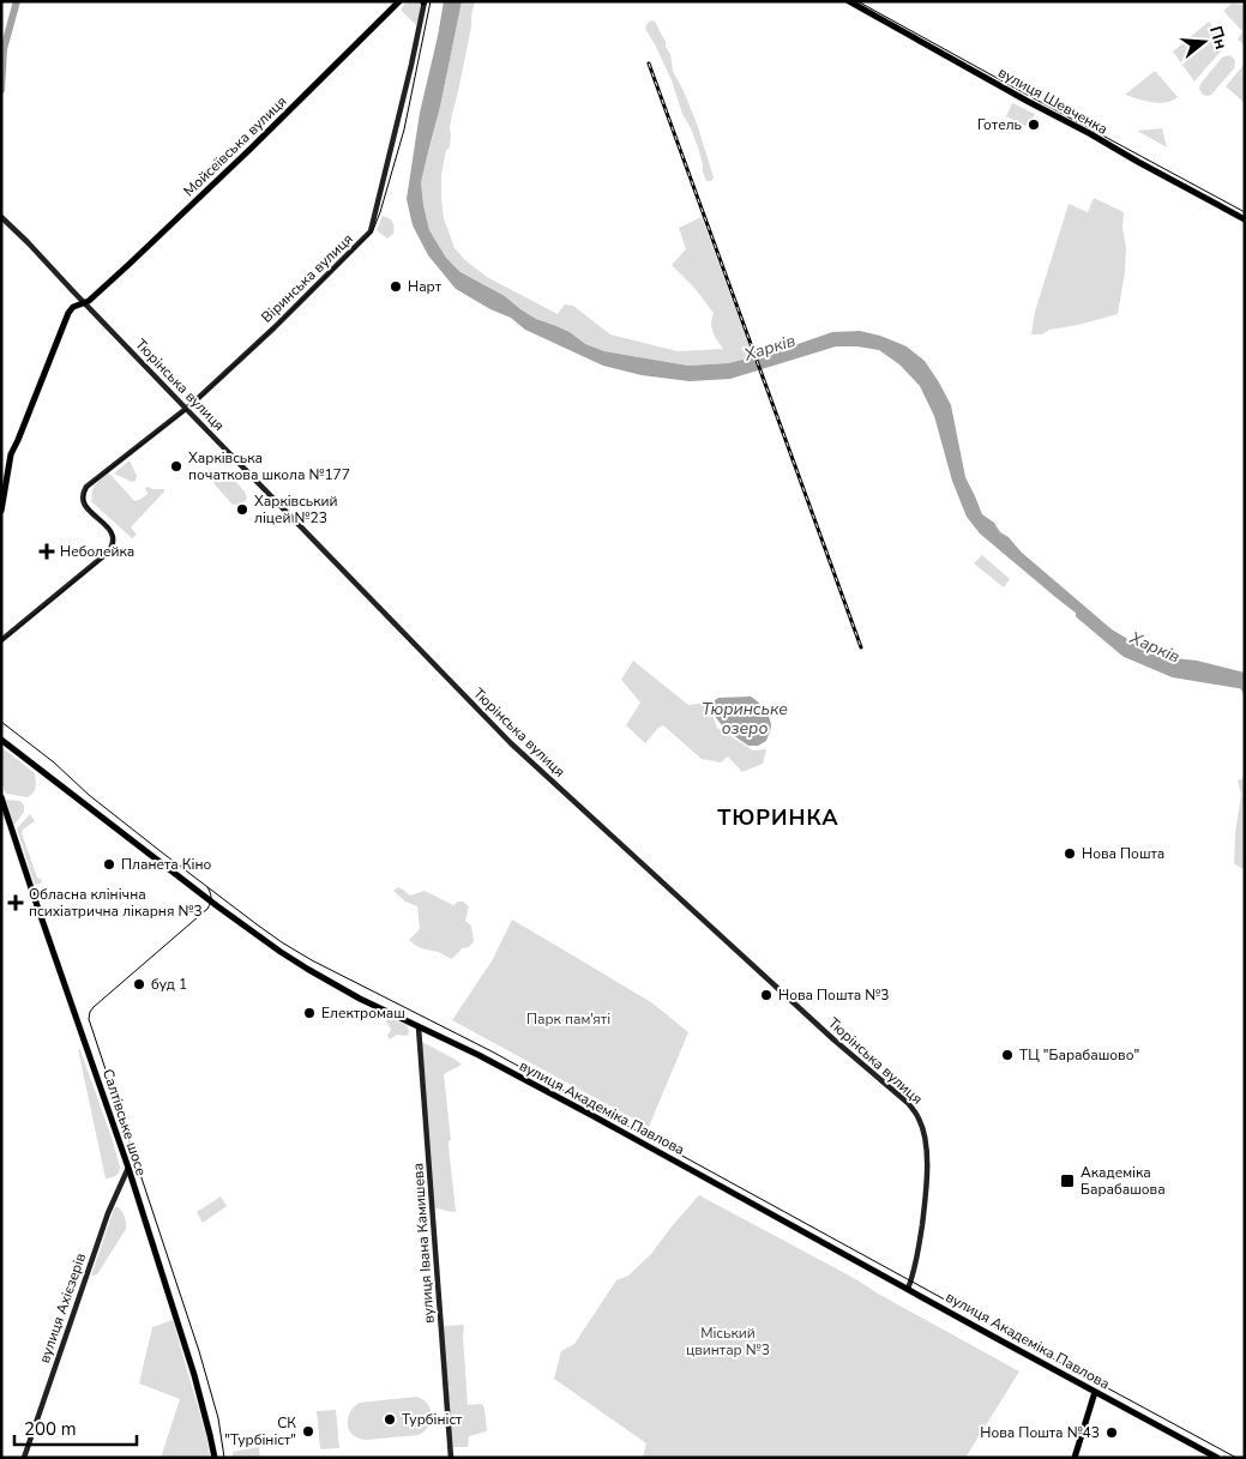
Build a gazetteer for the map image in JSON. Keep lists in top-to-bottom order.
{
  "streets": {
    "main road": [
      "вулиця Шевченка",
      "Мойсеївська вулиця",
      "Віринська вулиця",
      "Тюрінська вулиця",
      "вулиця Академіка Павлова",
      "Салтівське шосе",
      "вулиця Івана Камишева",
      "вулиця Ахієзерів"
    ]
  },
  "crossings": [
    ["Мойсеївська вулиця", "Тюрінська вулиця"],
    ["Віринська вулиця", "Тюрінська вулиця"],
    ["Тюрінська вулиця", "вулиця Академіка Павлова"],
    ["вулиця Академіка Павлова", "вулиця Івана Камишева"],
    ["Салтівське шосе", "вулиця Ахієзерів"]
  ],
  "districts": ["ТЮРИНКА"],
  "water": ["Харків", "Тюринське озеро"],
  "parks": ["Парк пам'яті", "Міський цвинтар №3"],
  "places": {
    "other": [
      "Готель",
      "Нарт",
      "Харківська початкова школа №177",
      "Харківський ліцей №23",
      "Нова Пошта",
      "Планета Кіно",
      "буд 1",
      "Нова Пошта №3",
      "Електромаш",
      "ТЦ \"Барабашово\"",
      "Турбініст",
      "СК \"Турбініст\"",
      "Нова Пошта №43"
    ],
    "health": ["Неболейка", "Обласна клінічна психіатрична лікарня №3"],
    "transit": ["Академіка Барабашова"]
  },
  "scale_bar": "200 m",
  "north": "right"
}
